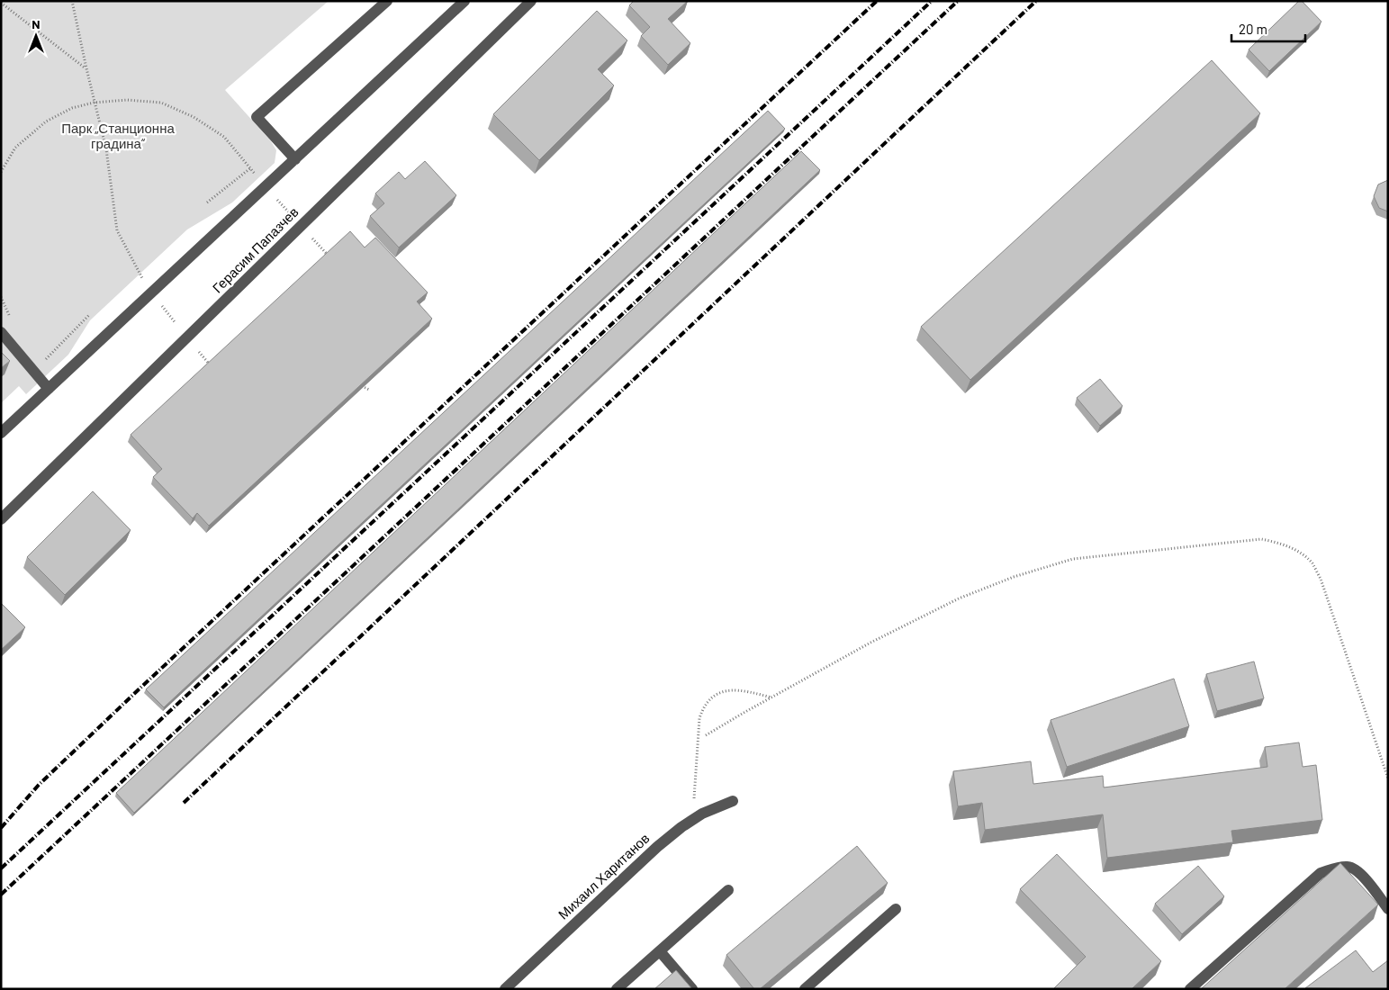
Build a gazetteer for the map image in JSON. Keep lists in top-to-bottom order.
{
  "streets": {
    "street": ["Герасим Папазчев", "Михаил Хаританов"]
  },
  "parks": ["Парк „Станционна градина“"],
  "scale_bar": "20 m",
  "north": "top"
}
